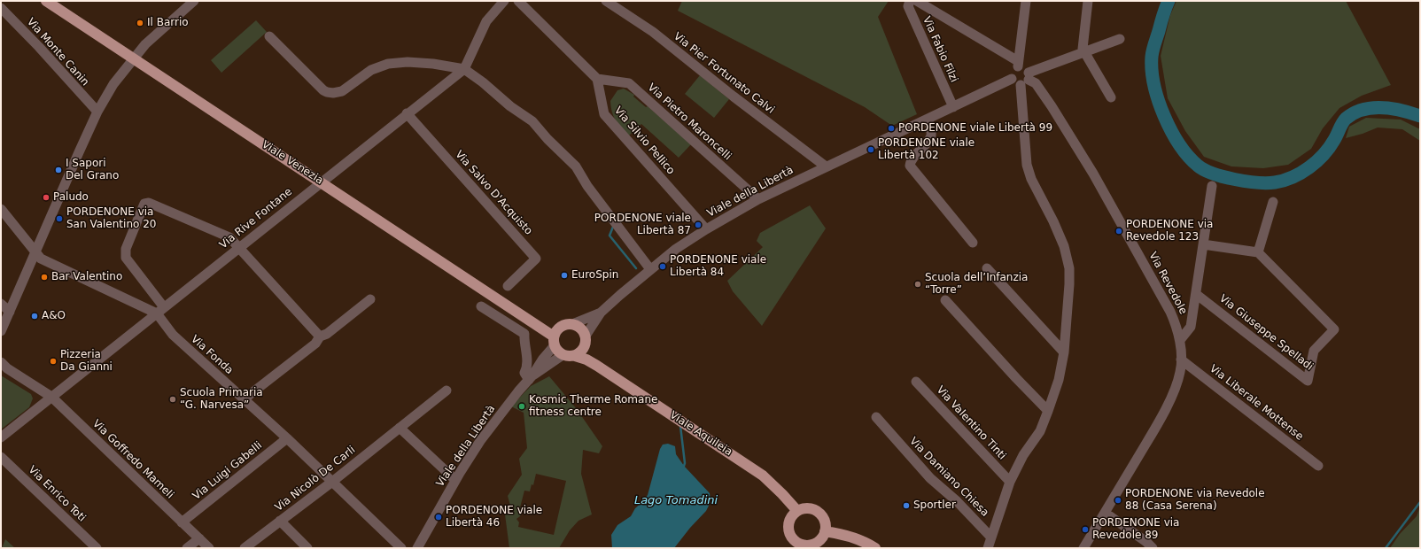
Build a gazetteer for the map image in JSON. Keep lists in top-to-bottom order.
{
  "streets": {
    "main road": ["Viale Venezia", "Viale Aquileia"],
    "street": [
      "Via Fabio Filzi",
      "Via Monte Canin",
      "Via Pier Fortunato Calvi",
      "Via Pietro Maroncelli",
      "Via Silvio Pellico",
      "Viale della Libertà",
      "Via Salvo D'Acquisto",
      "Via Rive Fontane",
      "Via Revedole",
      "Via Giuseppe Spelladi",
      "Via Fonda",
      "Via Liberale Mottense",
      "Via Valentino Tinti",
      "Via Goffredo Mameli",
      "Via Luigi Gabelli",
      "Via Damiano Chiesa",
      "Via Nicolò De Carli",
      "Via Enrico Toti"
    ]
  },
  "crossings": [
    ["Via Fabio Filzi", "Viale della Libertà"],
    ["Via Fabio Filzi", "Via Revedole"],
    ["Via Fabio Filzi", "Via Damiano Chiesa"],
    ["Via Pier Fortunato Calvi", "Viale della Libertà"],
    ["Via Pietro Maroncelli", "Via Silvio Pellico"],
    ["Via Pietro Maroncelli", "Viale della Libertà"],
    ["Via Silvio Pellico", "Viale della Libertà"],
    ["Viale Venezia", "Viale della Libertà"],
    ["Viale Venezia", "Viale Aquileia"],
    ["Viale della Libertà", "Via Revedole"],
    ["Viale della Libertà", "Viale Aquileia"],
    ["Viale della Libertà", "Via Damiano Chiesa"],
    ["Via Salvo D'Acquisto", "Via Rive Fontane"],
    ["Via Rive Fontane", "Via Fonda"],
    ["Via Rive Fontane", "Via Goffredo Mameli"],
    ["Via Revedole", "Via Liberale Mottense"],
    ["Via Revedole", "Via Damiano Chiesa"],
    ["Via Fonda", "Via Luigi Gabelli"],
    ["Via Fonda", "Via Nicolò De Carli"],
    ["Via Valentino Tinti", "Via Damiano Chiesa"],
    ["Via Goffredo Mameli", "Via Luigi Gabelli"]
  ],
  "water": ["Lago Tomadini"],
  "places": [
    "Il Barrio",
    "PORDENONE viale Libertà 99",
    "PORDENONE viale Libertà 102",
    "I Sapori Del Grano",
    "Paludo",
    "PORDENONE via San Valentino 20",
    "PORDENONE viale Libertà 87",
    "PORDENONE via Revedole 123",
    "PORDENONE viale Libertà 84",
    "EuroSpin",
    "Bar Valentino",
    "Scuola dell’Infanzia “Torre”",
    "A&O",
    "Pizzeria Da Gianni",
    "Scuola Primaria “G. Narvesa”",
    "Kosmic Therme Romane fitness centre",
    "PORDENONE via Revedole 88 (Casa Serena)",
    "Sportler",
    "PORDENONE viale Libertà 46",
    "PORDENONE via Revedole 89"
  ]
}
